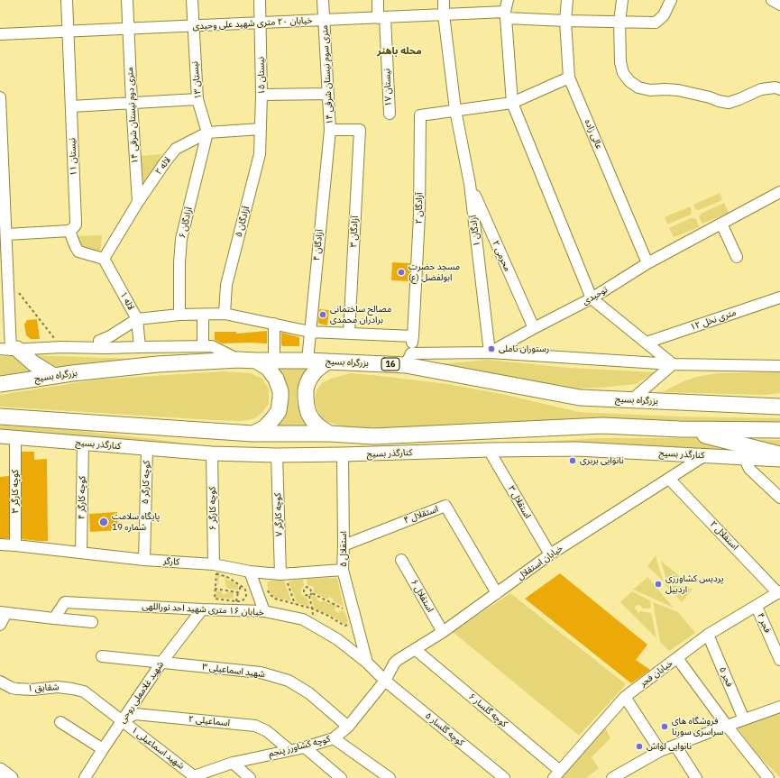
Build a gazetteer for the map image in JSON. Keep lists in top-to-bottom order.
{
  "streets": {
    "highway": ["بزرگراه بسیج", "16"],
    "main road": ["کنارگذر بسیج"],
    "street": [
      "خیابان ۲۰ متری شهید علی وحیدی",
      "۱۴ متری سوم نیستان شرقی",
      "نیستان ۱۵",
      "نیستان ۱۳",
      "نیستان ۱۷",
      "۱۴ متری دوم نیستان شرقی",
      "عالی زاده",
      "نیستان ۱۱",
      "لاله ۲",
      "آزادگان ۲",
      "آزادگان ۵",
      "آزادگان ۶",
      "آزادگان ۱",
      "آزادگان ۳",
      "آزادگان ۴",
      "محرمی ۲",
      "توحیدی",
      "لاله ۱",
      "۱۲ متری نخل",
      "کوچه کارگر ۵",
      "کوچه کارگر ۳",
      "کوچه کارگر ۴",
      "استقلال ۳",
      "کوچه کارگر ۶",
      "کوچه کارگر ۷",
      "استقلال ۴",
      "استقلال ۲",
      "استقلال ۵",
      "کارگر",
      "خیابان استقلال",
      "استقلال ۶",
      "خیابان ۱۶ متری شهید احد نوراللهی",
      "فجر ۴",
      "شهید اسماعیلی ۳",
      "خیابان فجر",
      "فجر ۵",
      "شقایق ۱",
      "شهید غلامعلی روحی",
      "کوچه گلسار ۶",
      "اسماعیلی ۲",
      "کوچه گلسار ۵",
      "کوچه کشاورز پنجم",
      "شهید اسماعیلی ۱"
    ]
  },
  "crossings": [
    ["خیابان ۲۰ متری شهید علی وحیدی", "۱۴ متری سوم نیستان شرقی"],
    ["خیابان ۲۰ متری شهید علی وحیدی", "نیستان ۱۵"],
    ["خیابان ۲۰ متری شهید علی وحیدی", "نیستان ۱۳"],
    ["خیابان ۲۰ متری شهید علی وحیدی", "نیستان ۱۷"],
    ["خیابان ۲۰ متری شهید علی وحیدی", "۱۴ متری دوم نیستان شرقی"],
    ["خیابان ۲۰ متری شهید علی وحیدی", "عالی زاده"],
    ["خیابان ۲۰ متری شهید علی وحیدی", "نیستان ۱۱"],
    ["خیابان ۲۰ متری شهید علی وحیدی", "آزادگان ۱"],
    ["۱۴ متری سوم نیستان شرقی", "آزادگان ۳"],
    ["۱۴ متری سوم نیستان شرقی", "آزادگان ۴"],
    ["نیستان ۱۵", "لاله ۲"],
    ["نیستان ۱۵", "آزادگان ۵"],
    ["نیستان ۱۳", "لاله ۲"],
    ["نیستان ۱۳", "آزادگان ۶"],
    ["۱۴ متری دوم نیستان شرقی", "لاله ۲"],
    ["عالی زاده", "توحیدی"],
    ["لاله ۲", "آزادگان ۵"],
    ["لاله ۲", "آزادگان ۶"],
    ["لاله ۲", "لاله ۱"],
    ["آزادگان ۲", "آزادگان ۱"],
    ["آزادگان ۱", "محرمی ۲"],
    ["آزادگان ۱", "توحیدی"],
    ["آزادگان ۳", "آزادگان ۴"],
    ["آزادگان ۴", "بزرگراه بسیج"],
    ["محرمی ۲", "توحیدی"],
    ["توحیدی", "بزرگراه بسیج"],
    ["کنارگذر بسیج", "کوچه کارگر ۵"],
    ["کنارگذر بسیج", "کوچه کارگر ۳"],
    ["کنارگذر بسیج", "کوچه کارگر ۴"],
    ["کنارگذر بسیج", "استقلال ۳"],
    ["کنارگذر بسیج", "کوچه کارگر ۶"],
    ["کنارگذر بسیج", "کوچه کارگر ۷"],
    ["کنارگذر بسیج", "استقلال ۵"],
    ["کنارگذر بسیج", "خیابان استقلال"],
    ["کوچه کارگر ۵", "کارگر"],
    ["کوچه کارگر ۳", "کارگر"],
    ["کوچه کارگر ۴", "کارگر"],
    ["استقلال ۳", "خیابان استقلال"],
    ["کوچه کارگر ۶", "کارگر"],
    ["کوچه کارگر ۷", "کارگر"],
    ["استقلال ۴", "استقلال ۵"],
    ["استقلال ۴", "خیابان استقلال"],
    ["استقلال ۲", "خیابان استقلال"],
    ["استقلال ۲", "خیابان فجر"],
    ["استقلال ۵", "کارگر"],
    ["استقلال ۵", "خیابان ۱۶ متری شهید احد نوراللهی"],
    ["خیابان استقلال", "استقلال ۶"],
    ["خیابان استقلال", "خیابان ۱۶ متری شهید احد نوراللهی"],
    ["خیابان استقلال", "کوچه گلسار ۶"],
    ["خیابان استقلال", "کوچه گلسار ۵"],
    ["خیابان استقلال", "کوچه کشاورز پنجم"],
    ["خیابان ۱۶ متری شهید احد نوراللهی", "شهید غلامعلی روحی"],
    ["خیابان ۱۶ متری شهید احد نوراللهی", "کوچه گلسار ۵"],
    ["خیابان ۱۶ متری شهید احد نوراللهی", "کوچه کشاورز پنجم"],
    ["فجر ۴", "خیابان فجر"],
    ["شهید اسماعیلی ۳", "شهید غلامعلی روحی"],
    ["شهید اسماعیلی ۳", "کوچه کشاورز پنجم"],
    ["خیابان فجر", "فجر ۵"],
    ["خیابان فجر", "کوچه گلسار ۶"],
    ["شقایق ۱", "شهید غلامعلی روحی"],
    ["شقایق ۱", "اسماعیلی ۲"],
    ["شقایق ۱", "شهید اسماعیلی ۱"],
    ["شهید غلامعلی روحی", "اسماعیلی ۲"],
    ["شهید غلامعلی روحی", "شهید اسماعیلی ۱"],
    ["اسماعیلی ۲", "کوچه کشاورز پنجم"],
    ["اسماعیلی ۲", "شهید اسماعیلی ۱"],
    ["کوچه گلسار ۵", "کوچه کشاورز پنجم"],
    ["کوچه کشاورز پنجم", "شهید اسماعیلی ۱"]
  ],
  "districts": ["محله باهنر"],
  "places": [
    "مسجد حضرت ابولفضل (ع)",
    "مصالح ساختمانی برادران محمدی",
    "رستوران تاملی",
    "نانوایی بربری",
    "پایگاه سلامت شماره 19",
    "پردیس کشاورزی اردبیل",
    "فروشگاه های سراسری سورنا",
    "نانوایی لواش"
  ]
}
